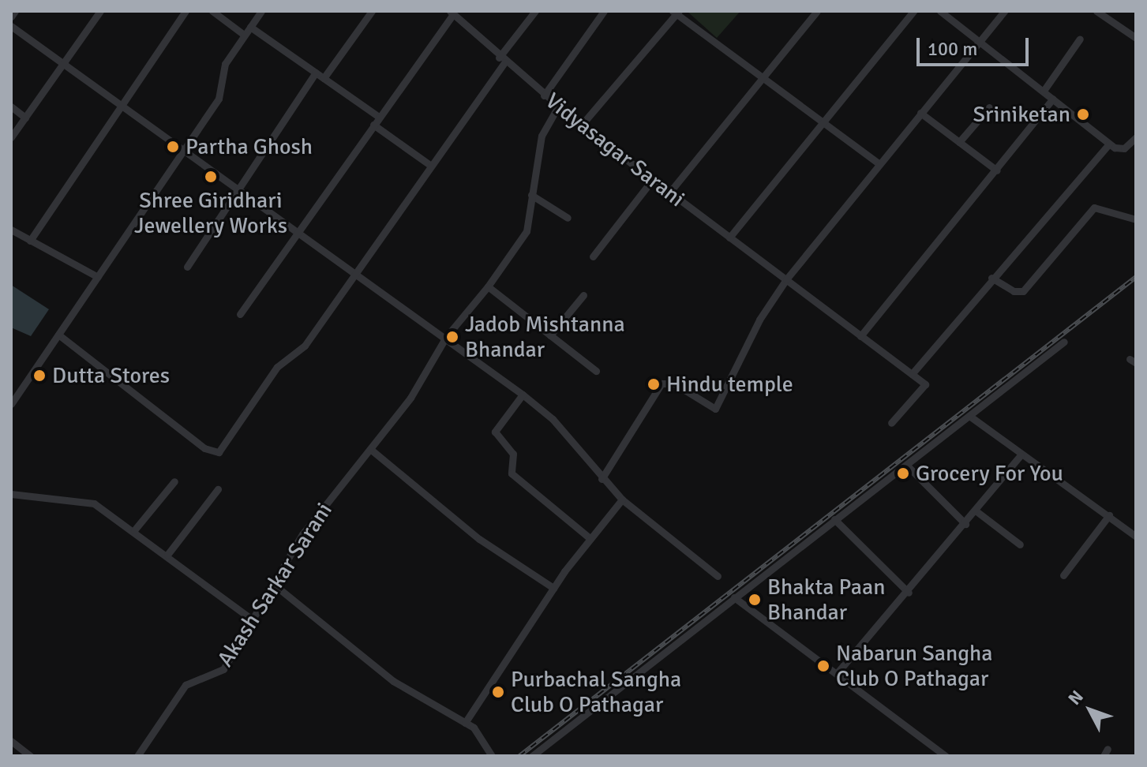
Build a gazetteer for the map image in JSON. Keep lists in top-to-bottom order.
{
  "streets": {
    "street": ["Vidyasagar Sarani", "Akash Sarkar Sarani"]
  },
  "crossings": [
    ["Vidyasagar Sarani", "Akash Sarkar Sarani"]
  ],
  "places": [
    "Sriniketan",
    "Partha Ghosh",
    "Shree Giridhari Jewellery Works",
    "Jadob Mishtanna Bhandar",
    "Dutta Stores",
    "Hindu temple",
    "Grocery For You",
    "Bhakta Paan Bhandar",
    "Nabarun Sangha Club O Pathagar",
    "Purbachal Sangha Club O Pathagar"
  ],
  "scale_bar": "100 m",
  "north": "top left"
}
